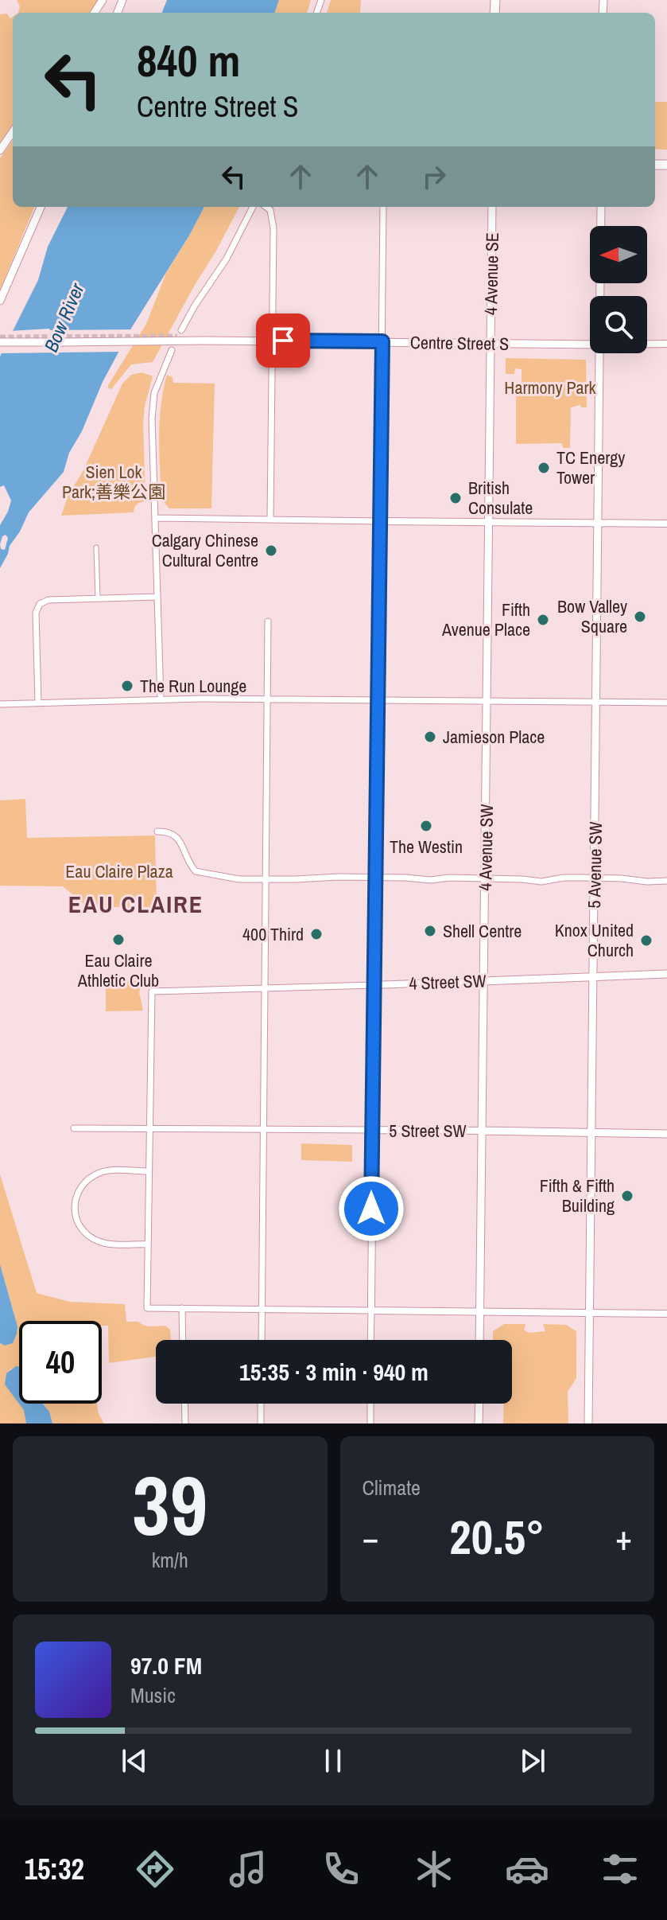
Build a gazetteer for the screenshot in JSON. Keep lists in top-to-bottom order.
{
  "streets": {
    "main road": [
      "4 Avenue SE",
      "Centre Street S",
      "4 Avenue SW",
      "5 Avenue SW",
      "4 Street SW",
      "5 Street SW"
    ]
  },
  "crossings": [
    ["4 Avenue SE", "Centre Street S"],
    ["4 Avenue SE", "4 Avenue SW"],
    ["Centre Street S", "4 Avenue SW"],
    ["4 Avenue SW", "4 Street SW"],
    ["4 Avenue SW", "5 Street SW"],
    ["5 Avenue SW", "4 Street SW"],
    ["5 Avenue SW", "5 Street SW"],
    ["4 Street SW", "5 Street SW"]
  ],
  "districts": ["EAU CLAIRE"],
  "water": ["Bow River"],
  "parks": ["Harmony Park", "Sien Lok Park;善樂公園", "Eau Claire Plaza"],
  "places": [
    "TC Energy Tower",
    "British Consulate",
    "Calgary Chinese Cultural Centre",
    "Bow Valley Square",
    "Fifth Avenue Place",
    "The Run Lounge",
    "Jamieson Place",
    "The Westin",
    "Shell Centre",
    "400 Third",
    "Eau Claire Athletic Club",
    "Knox United Church",
    "Fifth & Fifth Building"
  ],
  "north": "left",
  "page": {
    "turn": ["840 m", "Centre Street S"],
    "limit": "40",
    "trip": "15:35 · 3 min · 940 m",
    "tile": [
      ["39", "km/h"],
      "Climate"
    ],
    "heat": ["−", "20.5°", "+"],
    "song": ["97.0 FM", "Music"],
    "tabs": "15:32"
  }
}
